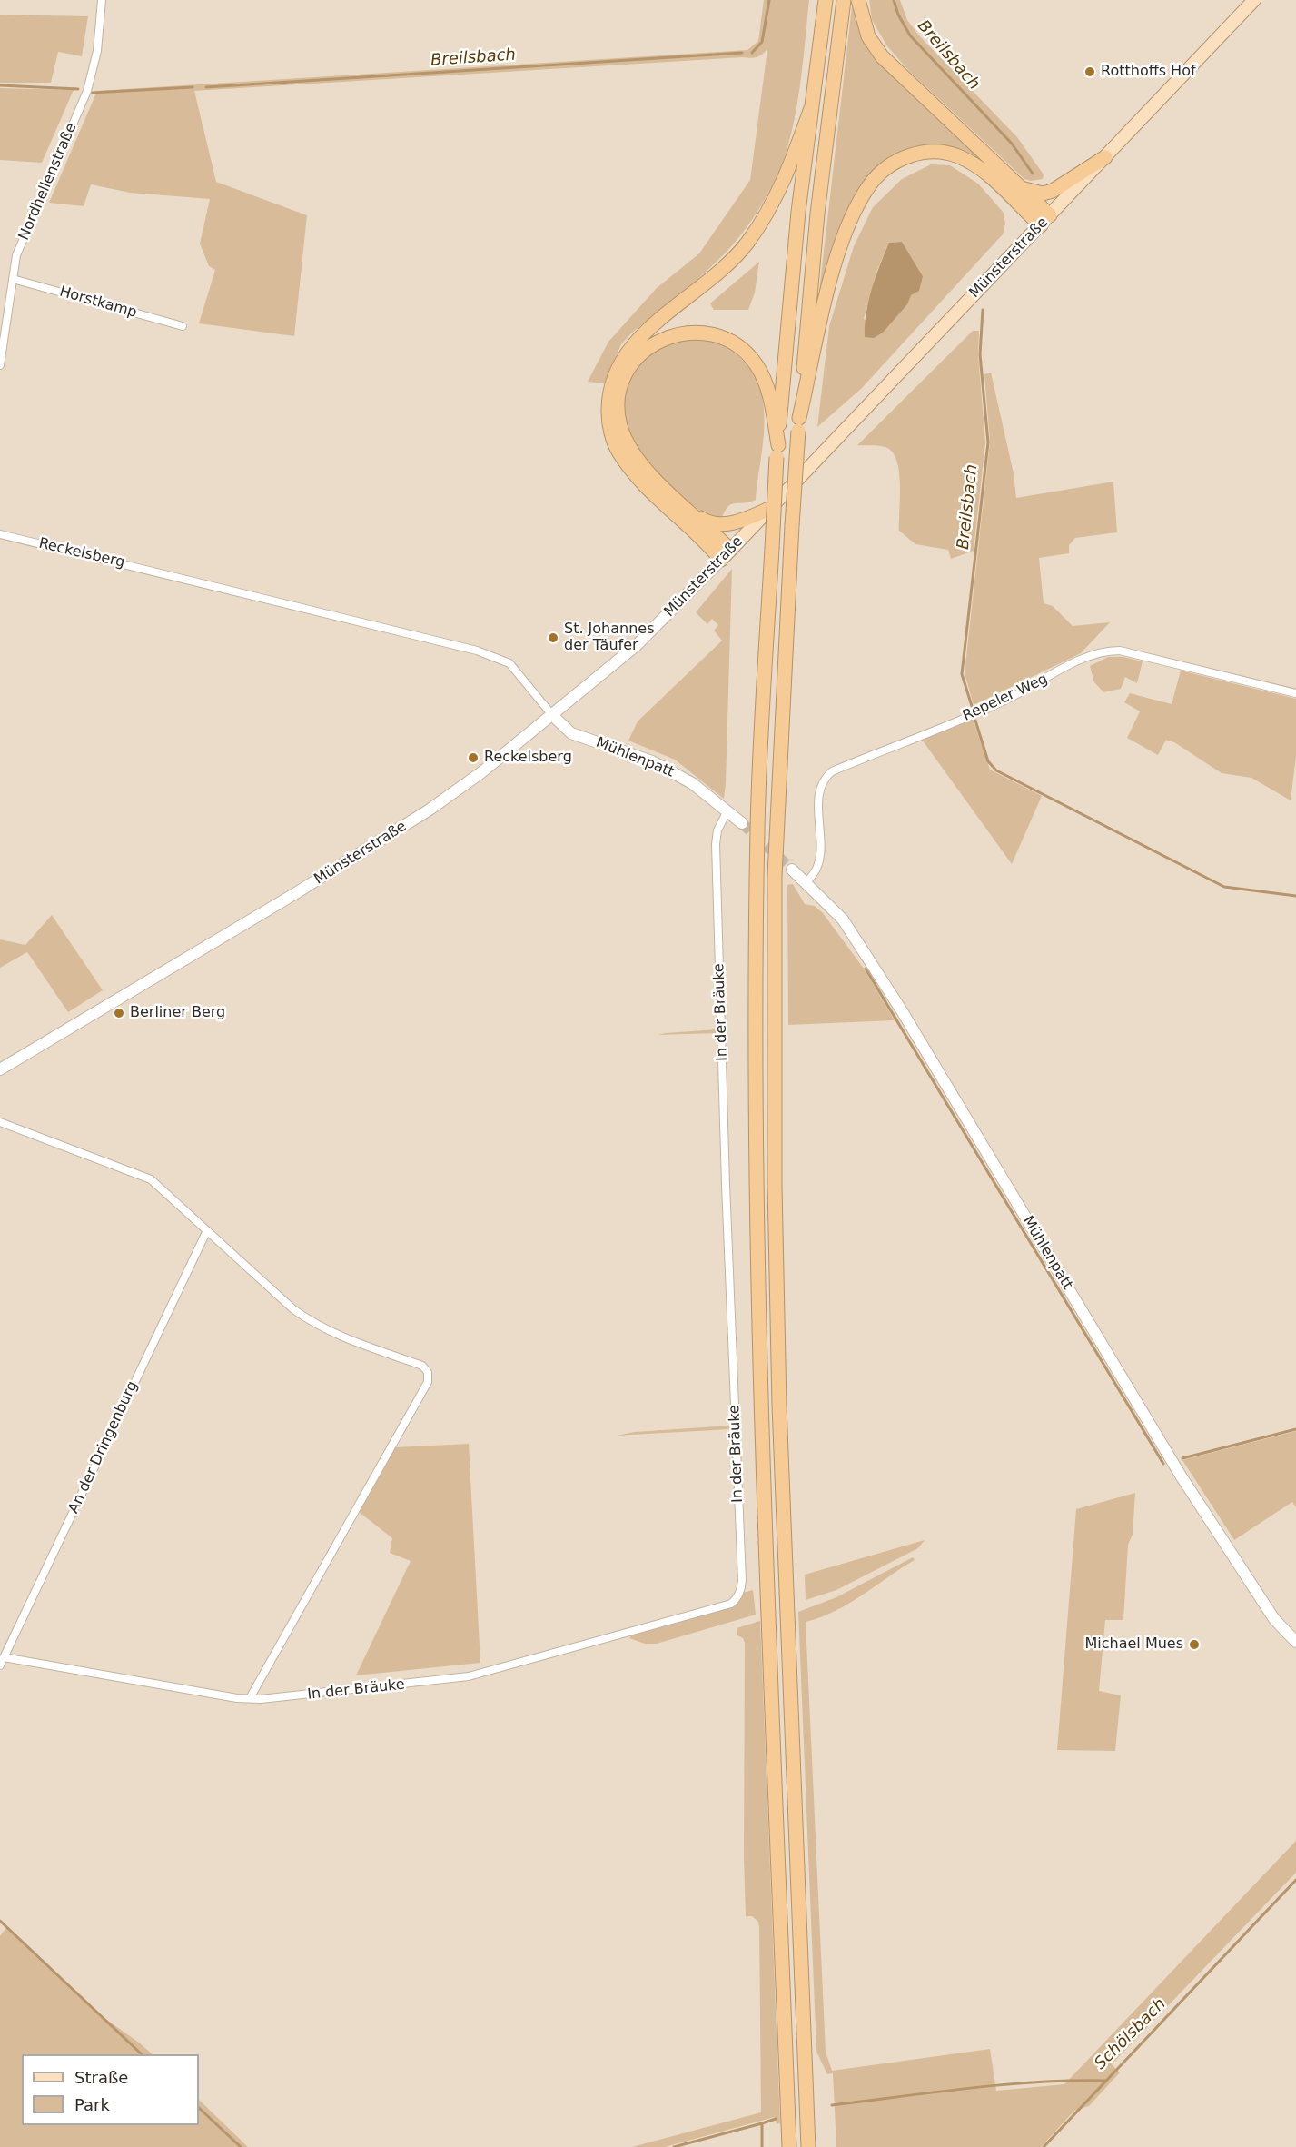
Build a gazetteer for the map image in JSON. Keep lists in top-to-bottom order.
{
  "streets": {
    "main road": ["Münsterstraße"],
    "street": [
      "Nordhellenstraße",
      "Horstkamp",
      "Reckelsberg",
      "Repeler Weg",
      "Mühlenpatt",
      "In der Bräuke",
      "An der Dringenburg"
    ]
  },
  "crossings": [
    ["Nordhellenstraße", "Horstkamp"],
    ["Münsterstraße", "Reckelsberg"],
    ["Münsterstraße", "Mühlenpatt"],
    ["Reckelsberg", "Mühlenpatt"],
    ["Repeler Weg", "Mühlenpatt"],
    ["Mühlenpatt", "In der Bräuke"],
    ["In der Bräuke", "An der Dringenburg"]
  ],
  "water": ["Breilsbach", "Schölsbach"],
  "places": [
    "Rotthoffs Hof",
    "St. Johannes der Täufer",
    "Reckelsberg",
    "Berliner Berg",
    "Michael Mues"
  ],
  "legend": ["Straße", "Park"]
}
